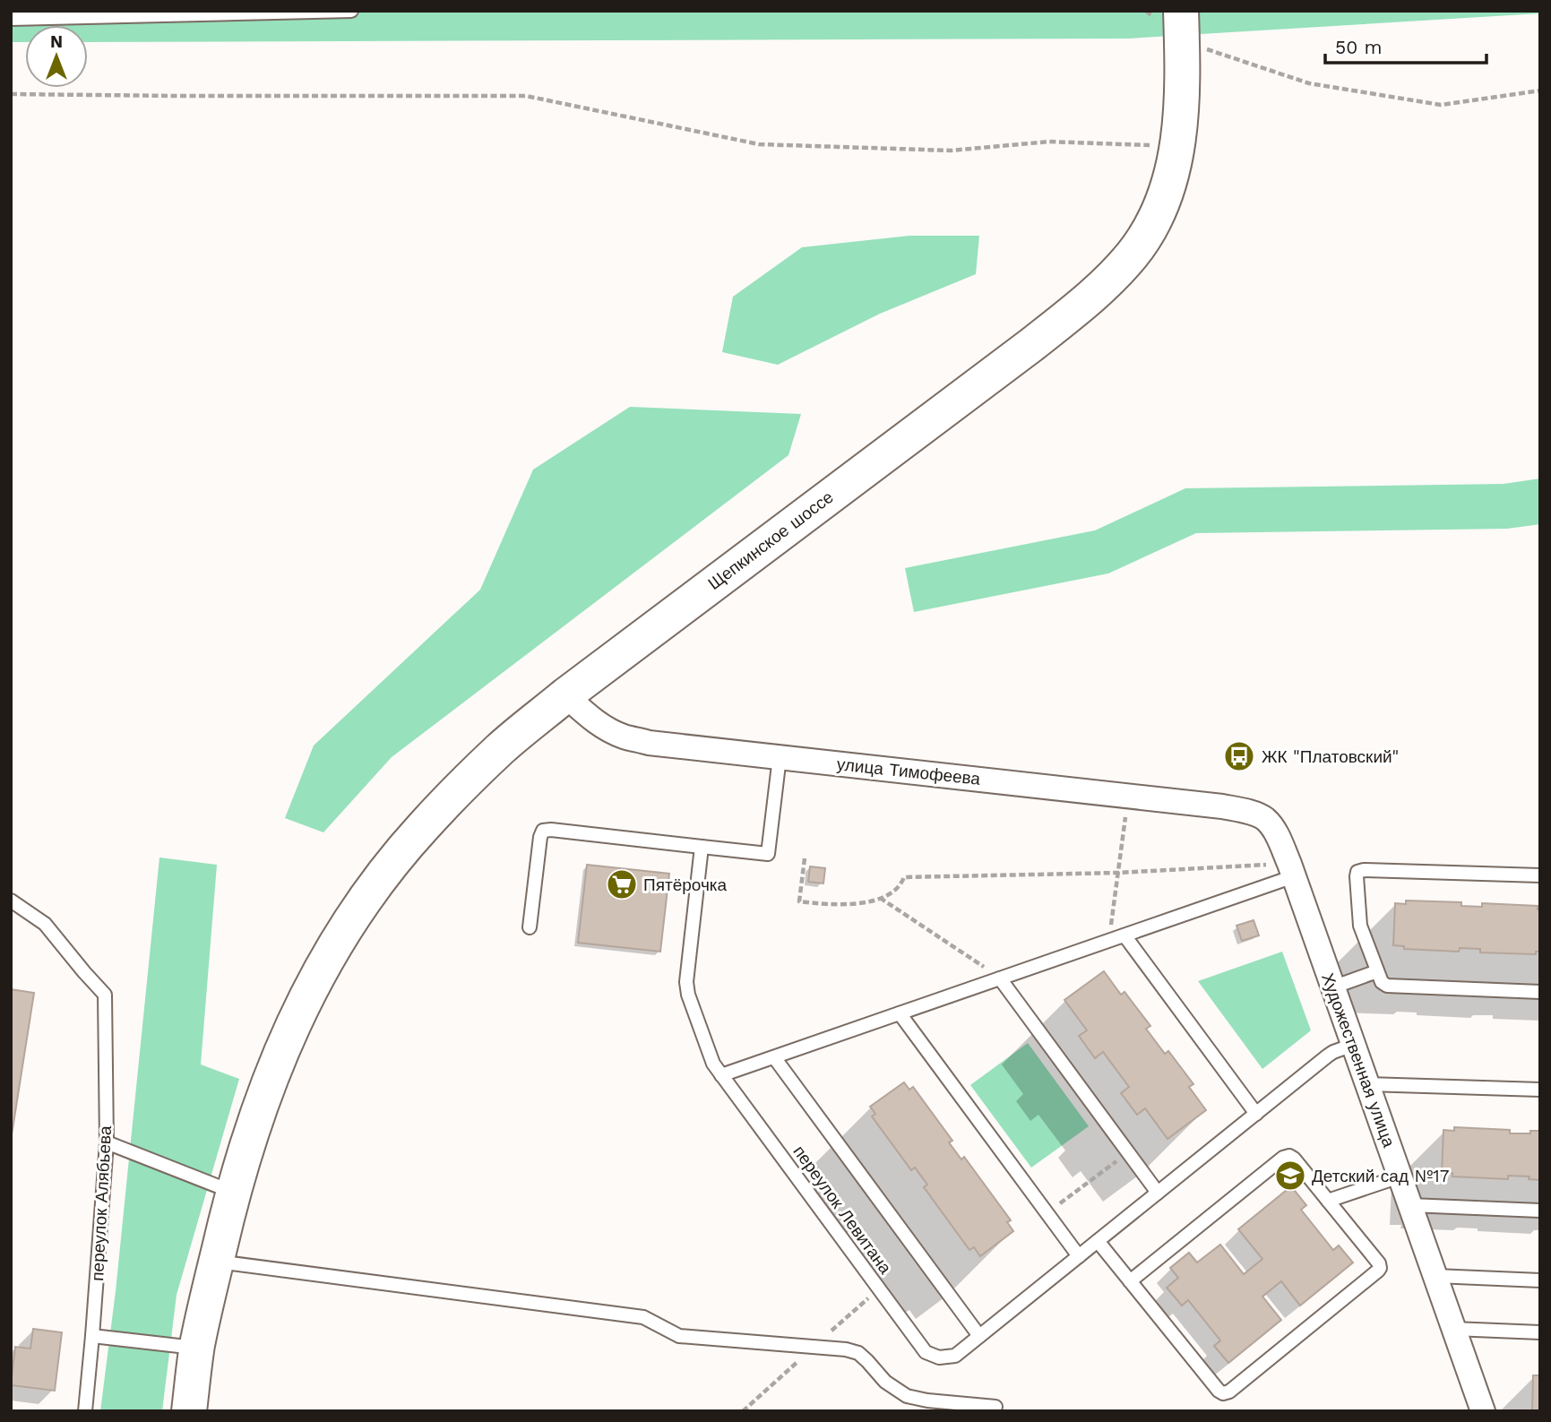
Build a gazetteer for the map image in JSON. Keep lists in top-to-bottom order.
{
  "streets": {
    "main road": ["Щепкинское шоссе"],
    "street": ["улица Тимофеева", "Художественная улица"],
    "lane": ["переулок Алябьева", "переулок Левитана"]
  },
  "crossings": [
    ["Щепкинское шоссе", "улица Тимофеева"],
    ["улица Тимофеева", "Художественная улица"]
  ],
  "places": {
    "bus stop": ["ЖК \"Платовский\""],
    "supermarket": ["Пятёрочка"],
    "school or university": ["Детский сад №17"]
  },
  "scale_bar": "50 m",
  "north": "top"
}
